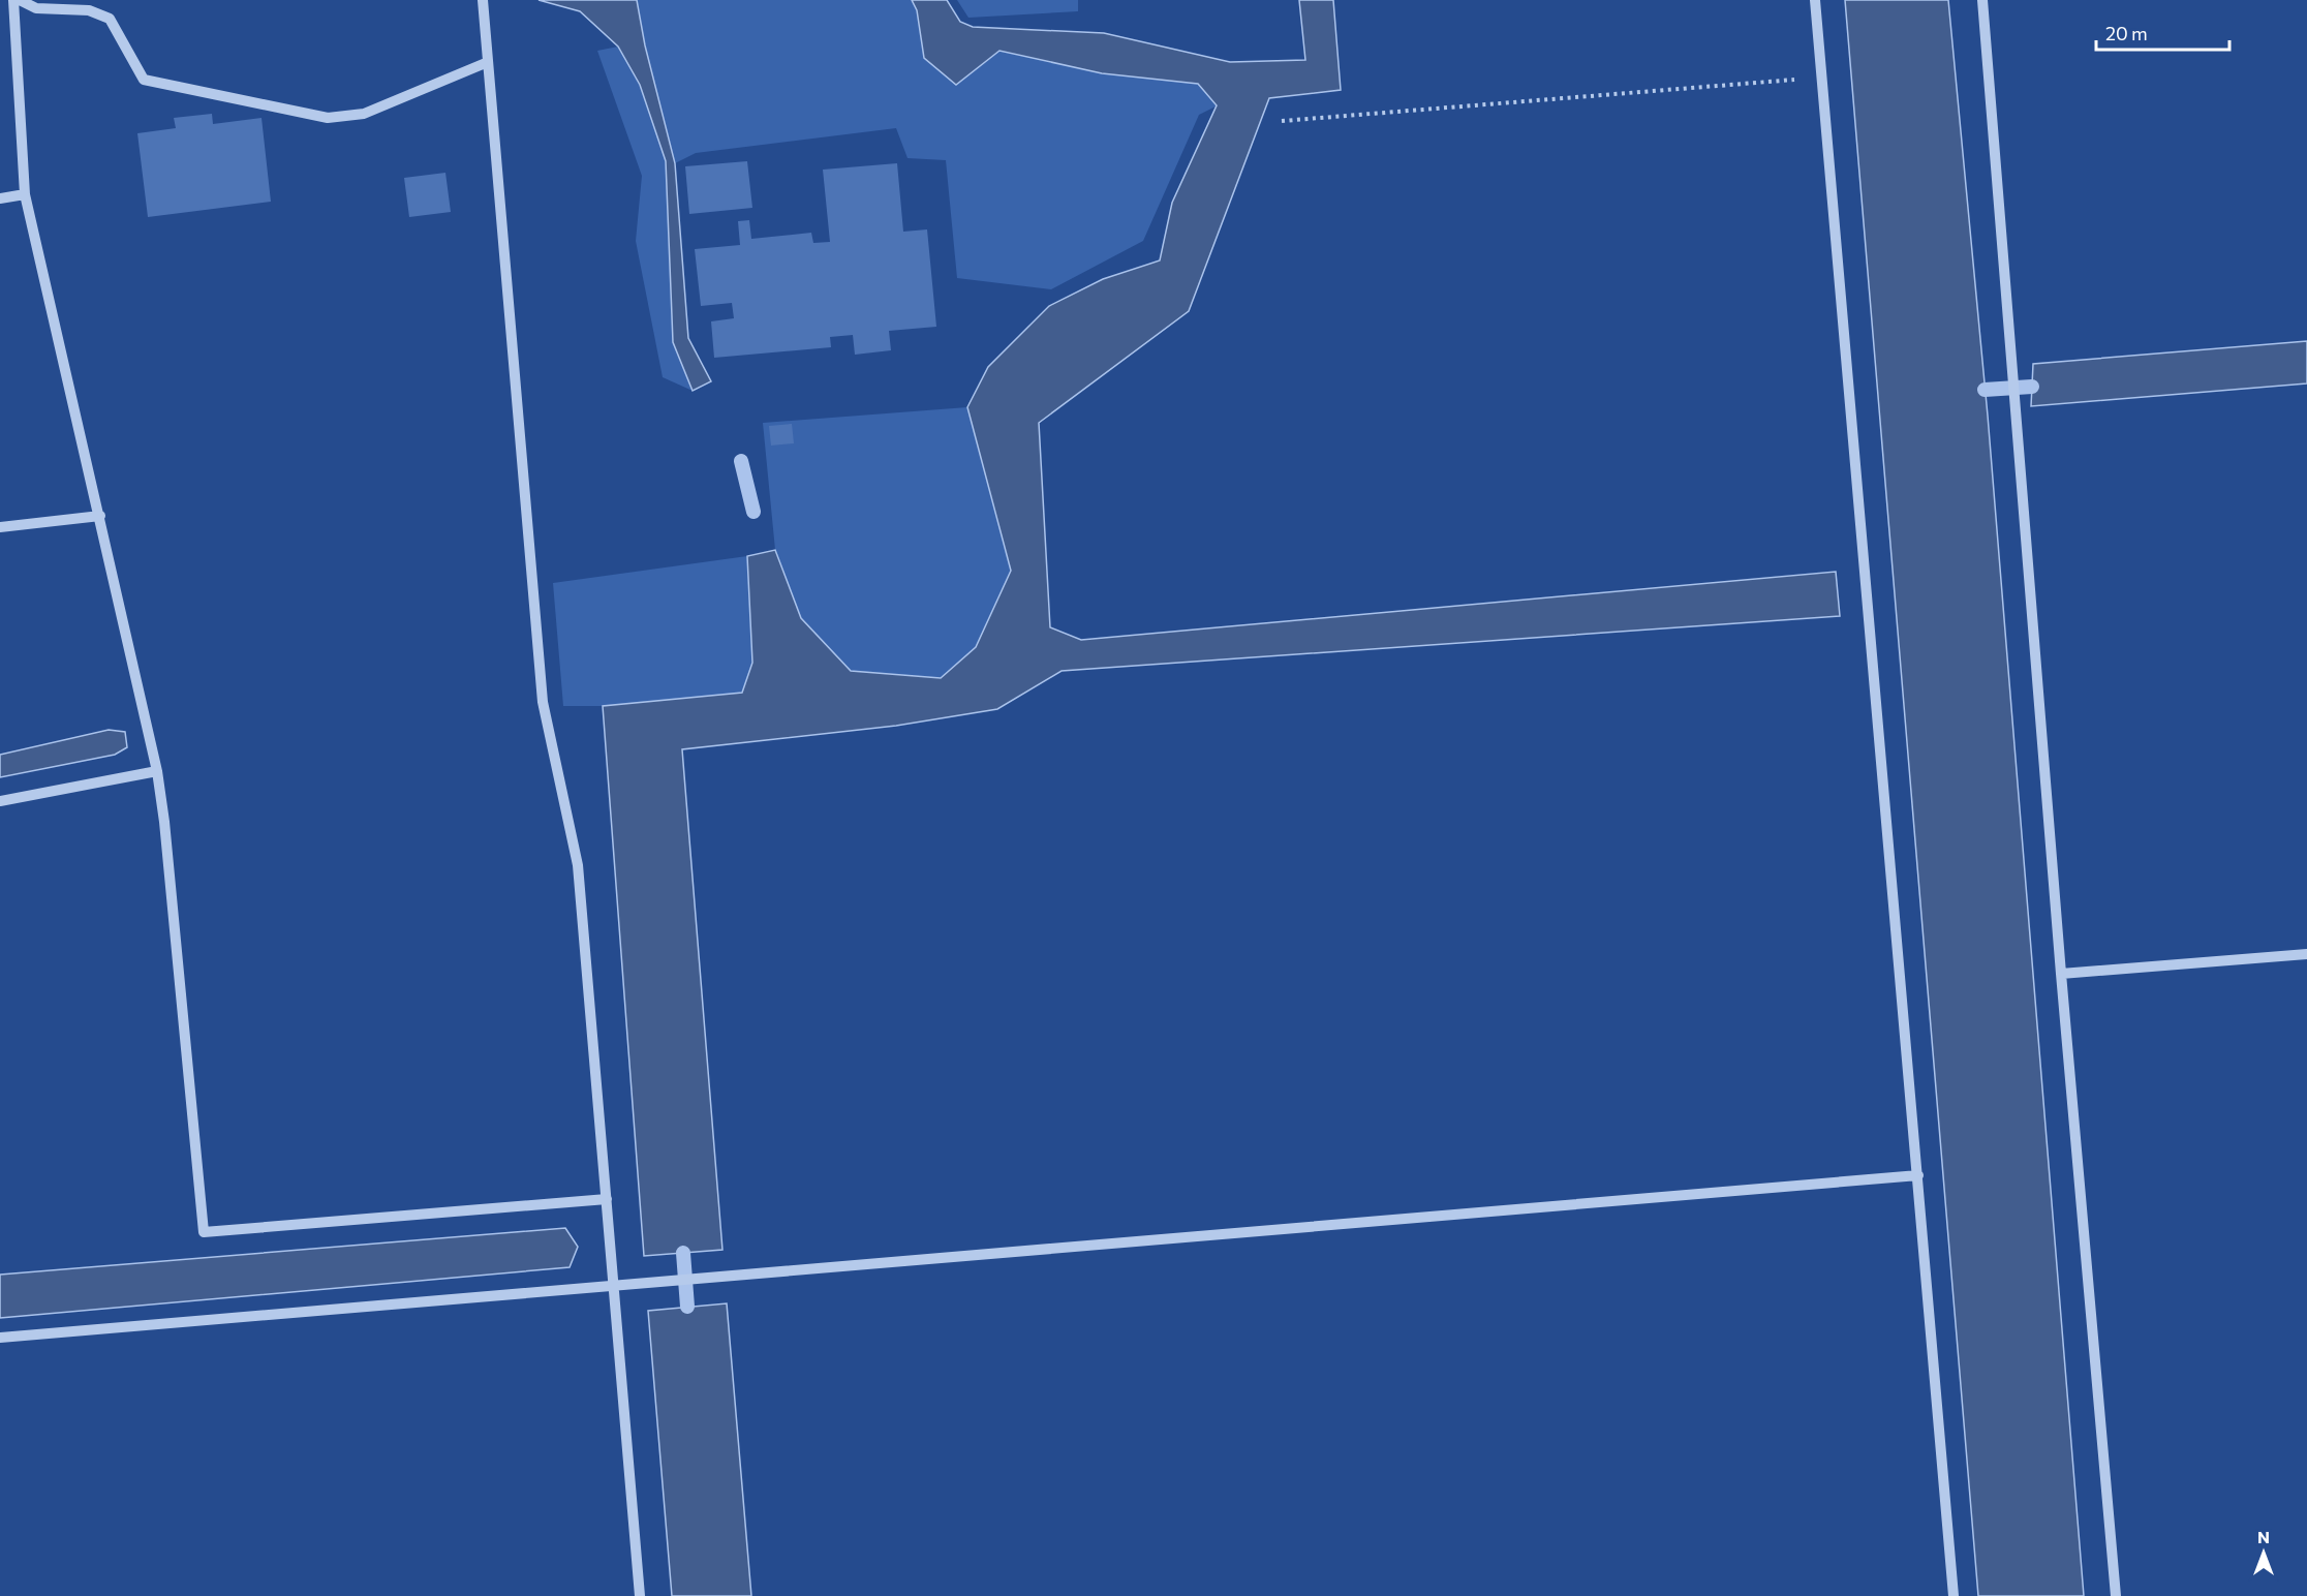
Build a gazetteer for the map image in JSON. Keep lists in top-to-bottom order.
{
  "scale_bar": "20 m",
  "north": "top"
}
